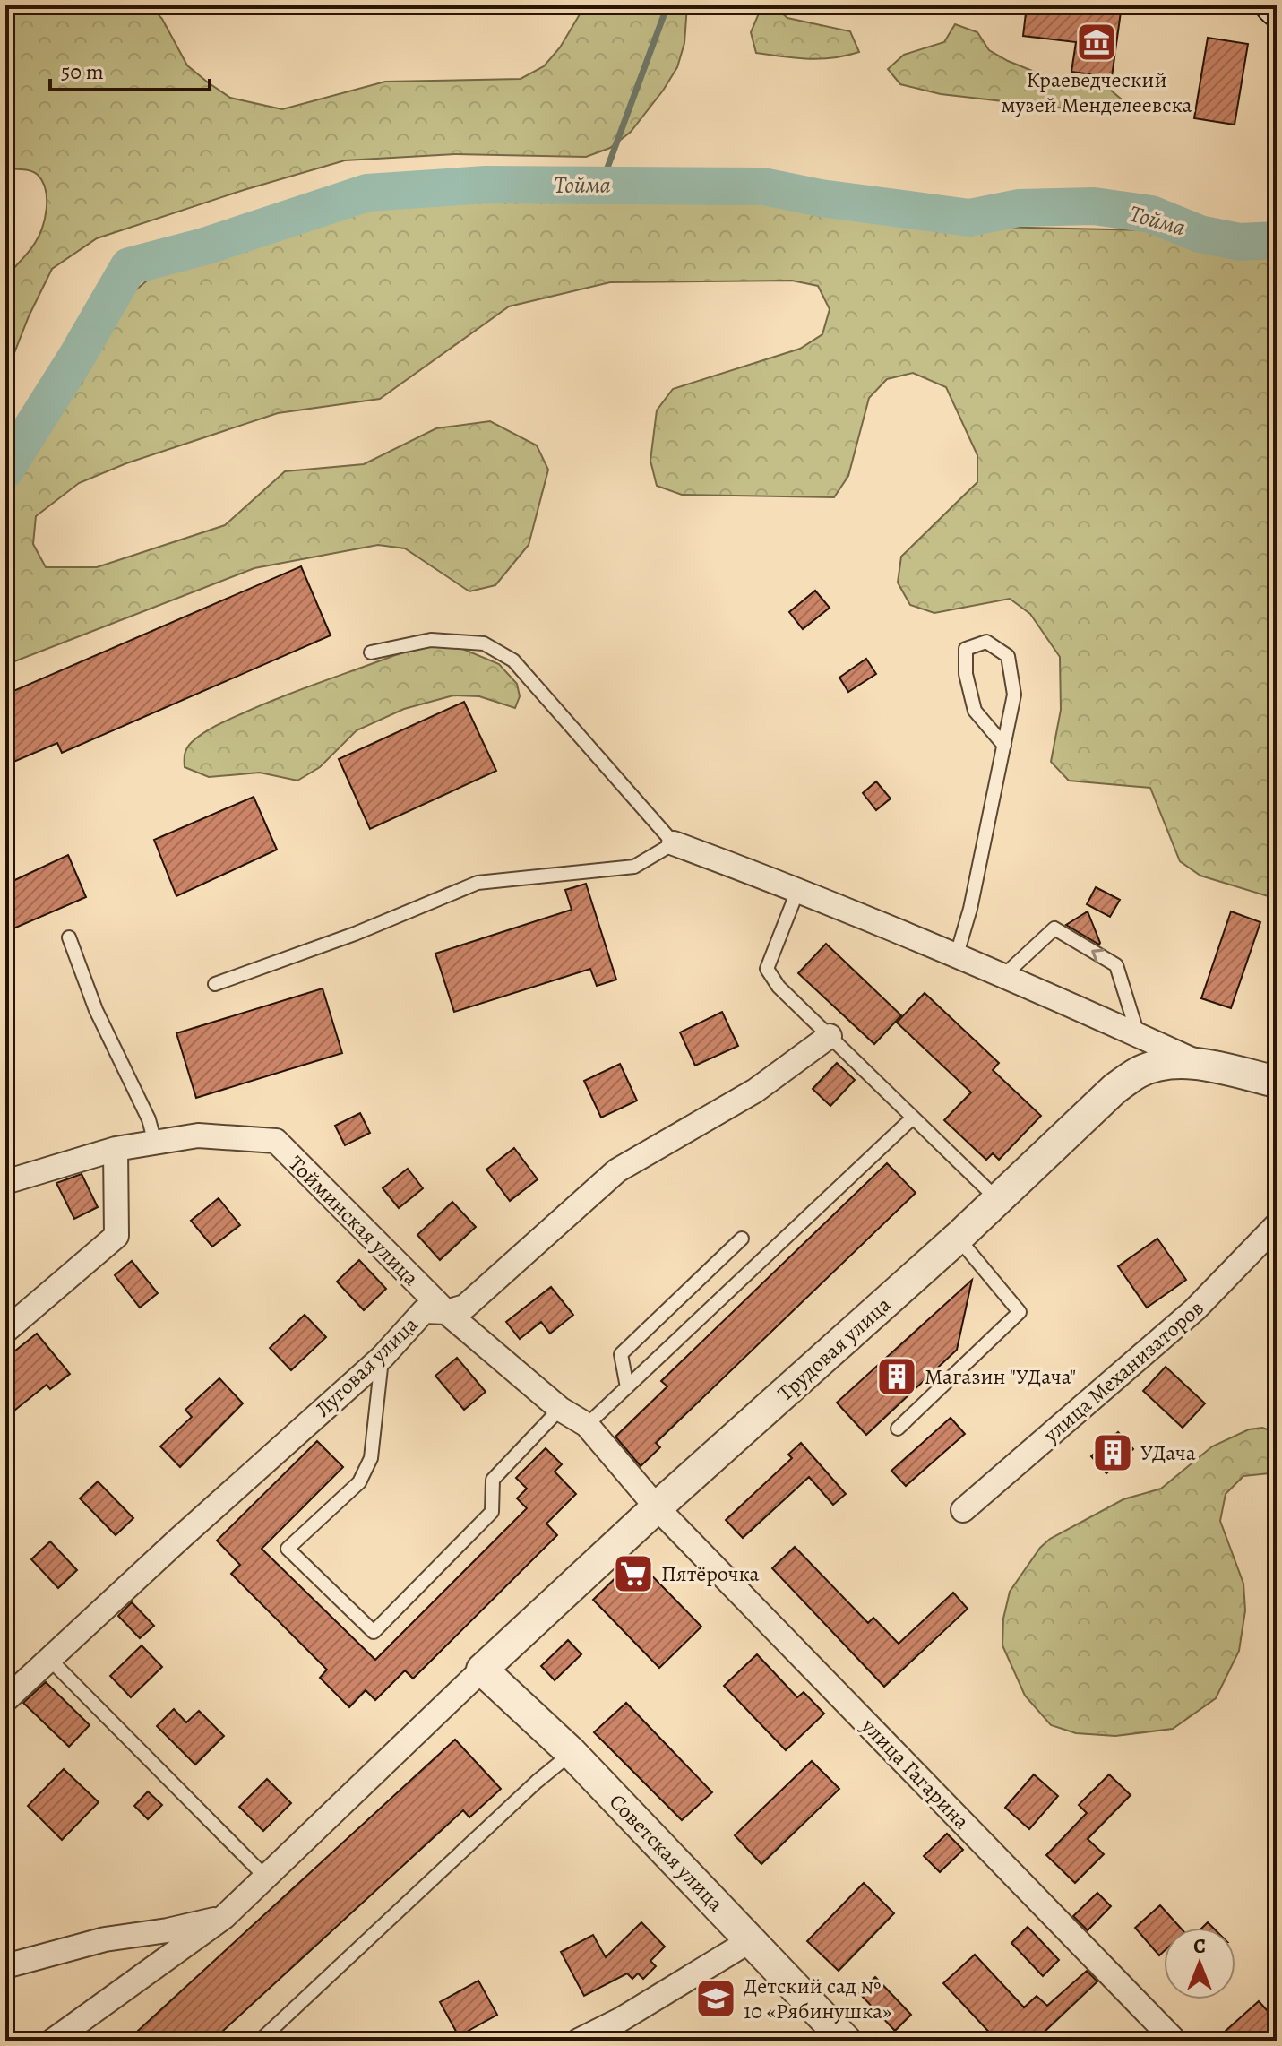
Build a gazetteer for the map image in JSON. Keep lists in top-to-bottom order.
{
  "streets": {
    "street": [
      "Тойминская улица",
      "Трудовая улица",
      "Луговая улица",
      "улица Механизаторов",
      "улица Гагарина",
      "Советская улица"
    ]
  },
  "crossings": [
    ["Тойминская улица", "Луговая улица"],
    ["Тойминская улица", "улица Гагарина"],
    ["Трудовая улица", "улица Гагарина"],
    ["Трудовая улица", "Советская улица"]
  ],
  "water": ["Тойма"],
  "places": {
    "museum": ["Краеведческий музей Менделеевска"],
    "building": ["Магазин \"УДача\"", "УДача"],
    "supermarket": ["Пятёрочка"],
    "school or university": ["Детский сад № 10 «Рябинушка»"]
  },
  "scale_bar": "50 m",
  "north": "top"
}
